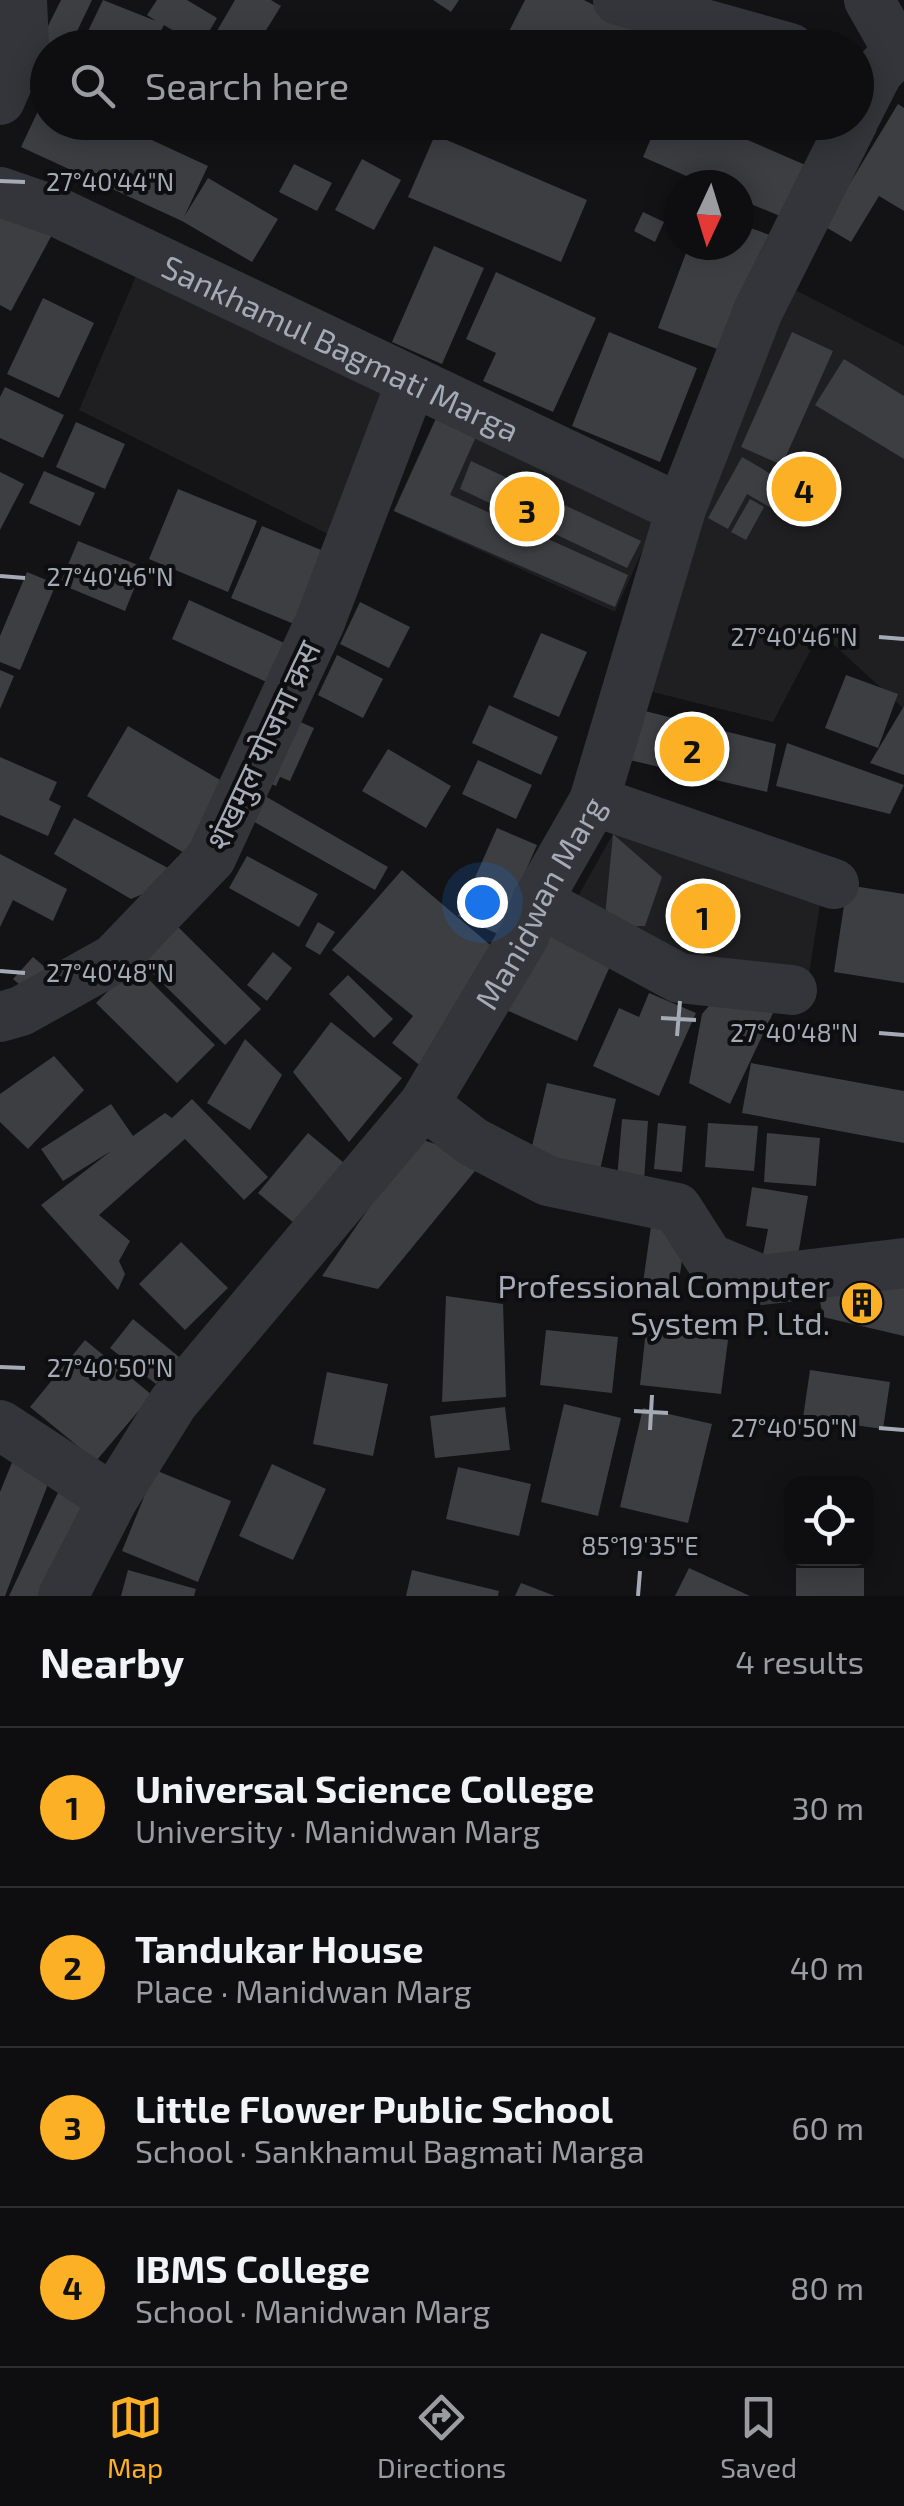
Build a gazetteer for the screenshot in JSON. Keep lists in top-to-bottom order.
{
  "streets": {
    "street": ["Sankhamul Bagmati Marga", "शंखमुल योजना क्रस", "Manidwan Marg"]
  },
  "crossings": [
    ["Sankhamul Bagmati Marga", "शंखमुल योजना क्रस"],
    ["Sankhamul Bagmati Marga", "Manidwan Marg"]
  ],
  "places": {
    "building": ["Professional Computer System P. Ltd."]
  },
  "north": "bottom",
  "page": {
    "search": "Search here",
    "pins": [
      "4",
      "3",
      "2",
      "1"
    ],
    "heading": ["Nearby", "4 results"],
    "list": [
      {
        "mark": "1",
        "name": "Universal Science College",
        "note": "University · Manidwan Marg",
        "value": "30 m"
      },
      {
        "mark": "2",
        "name": "Tandukar House",
        "note": "Place · Manidwan Marg",
        "value": "40 m"
      },
      {
        "mark": "3",
        "name": "Little Flower Public School",
        "note": "School · Sankhamul Bagmati Marga",
        "value": "60 m"
      },
      {
        "mark": "4",
        "name": "IBMS College",
        "note": "School · Manidwan Marg",
        "value": "80 m"
      }
    ],
    "nav": ["Map", "Directions", "Saved"]
  },
  "coordinates": [
    "27°40'44\"N",
    "27°40'46\"N",
    "27°40'48\"N",
    "27°40'50\"N",
    "85°19'35\"E"
  ]
}
